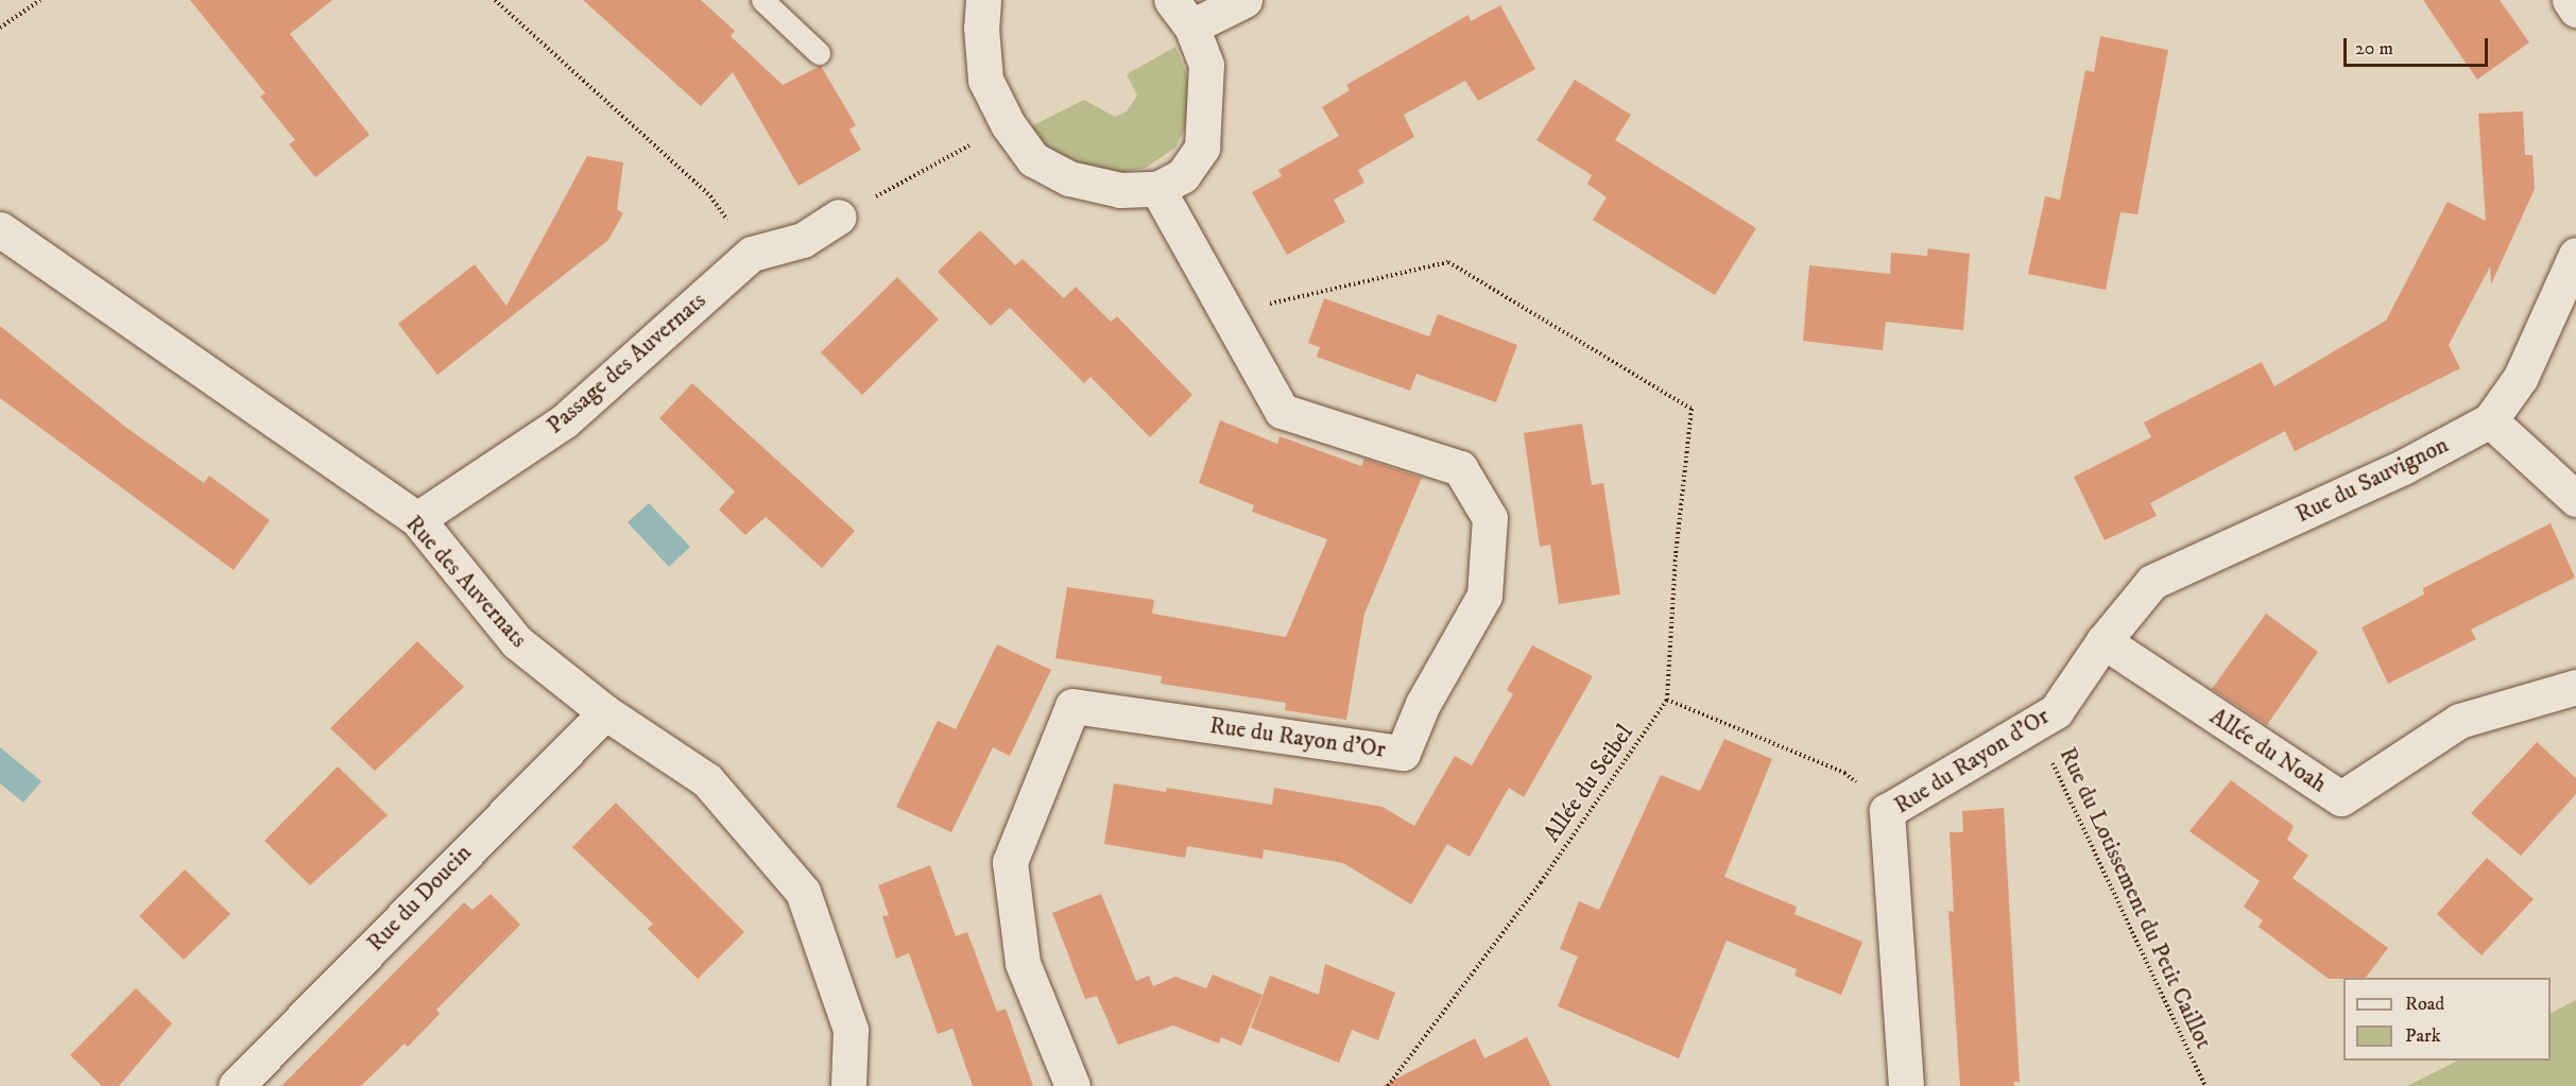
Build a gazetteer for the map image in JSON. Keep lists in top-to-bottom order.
{
  "streets": {
    "street": [
      "Passage des Auvernats",
      "Rue du Sauvignon",
      "Rue des Auvernats",
      "Rue du Rayon d'Or",
      "Allée du Noah",
      "Rue du Doucin"
    ],
    "path": ["Allée du Seibel", "Rue du Lotissement du Petit Caillot"]
  },
  "crossings": [
    ["Passage des Auvernats", "Rue des Auvernats"],
    ["Rue du Sauvignon", "Rue du Rayon d'Or"],
    ["Rue du Sauvignon", "Allée du Noah"],
    ["Rue des Auvernats", "Rue du Doucin"],
    ["Rue du Rayon d'Or", "Allée du Noah"],
    ["Rue du Rayon d'Or", "Rue du Lotissement du Petit Caillot"]
  ],
  "legend": ["Road", "Park"],
  "scale_bar": "20 m"
}
